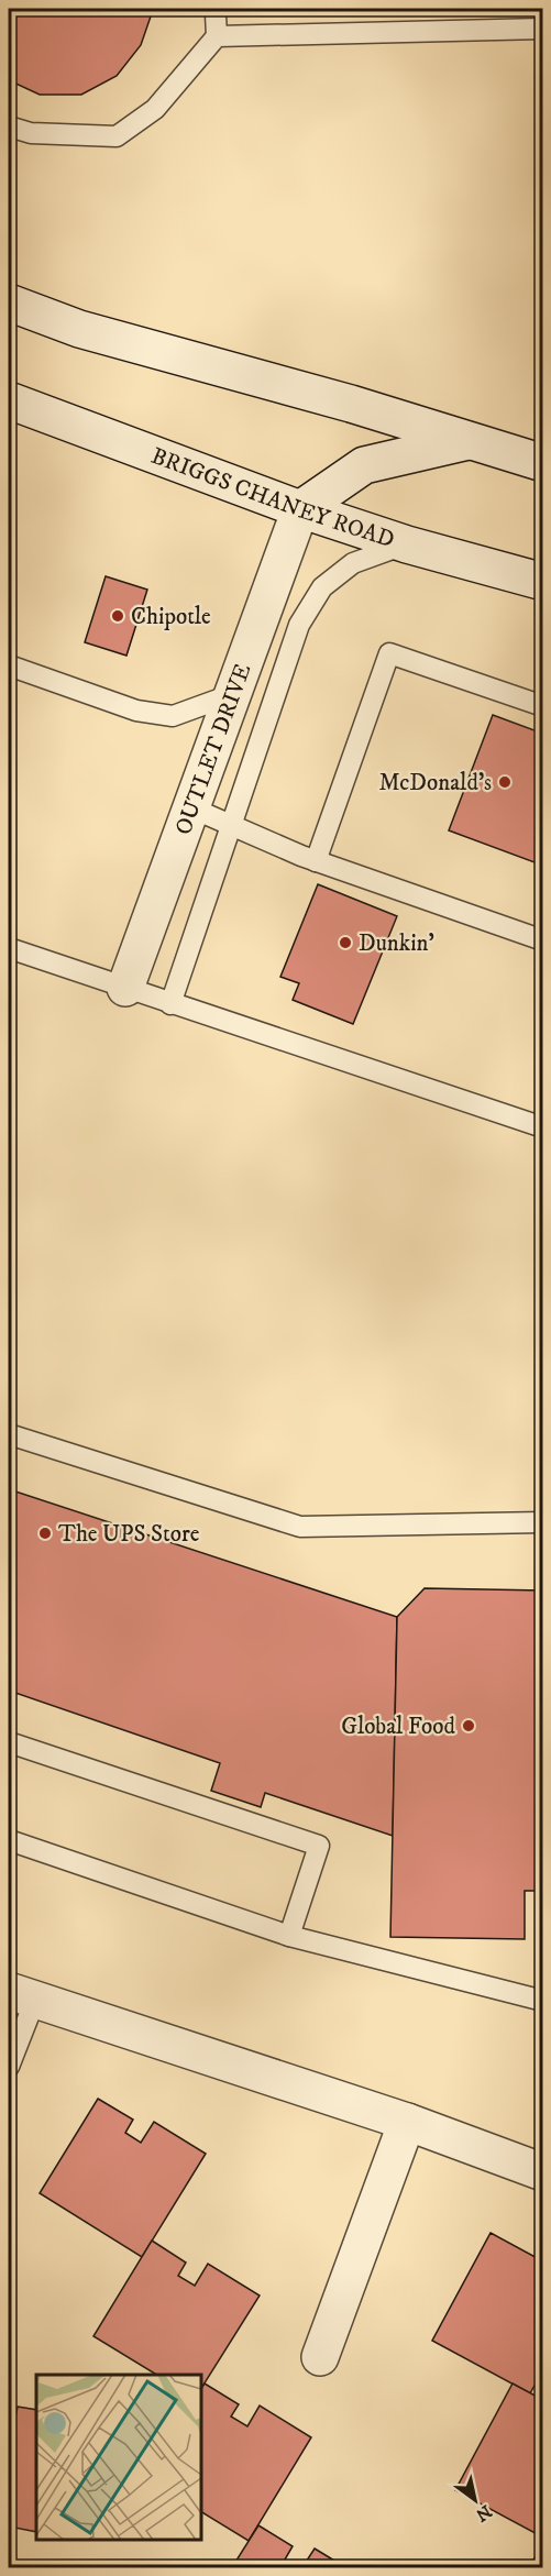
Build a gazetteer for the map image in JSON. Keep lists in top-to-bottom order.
{
  "streets": {
    "main road": ["BRIGGS CHANEY ROAD", "OUTLET DRIVE"]
  },
  "crossings": [
    ["BRIGGS CHANEY ROAD", "OUTLET DRIVE"]
  ],
  "places": [
    "Chipotle",
    "McDonald's",
    "Dunkin'",
    "The UPS Store",
    "Global Food"
  ],
  "north": "bottom right"
}
